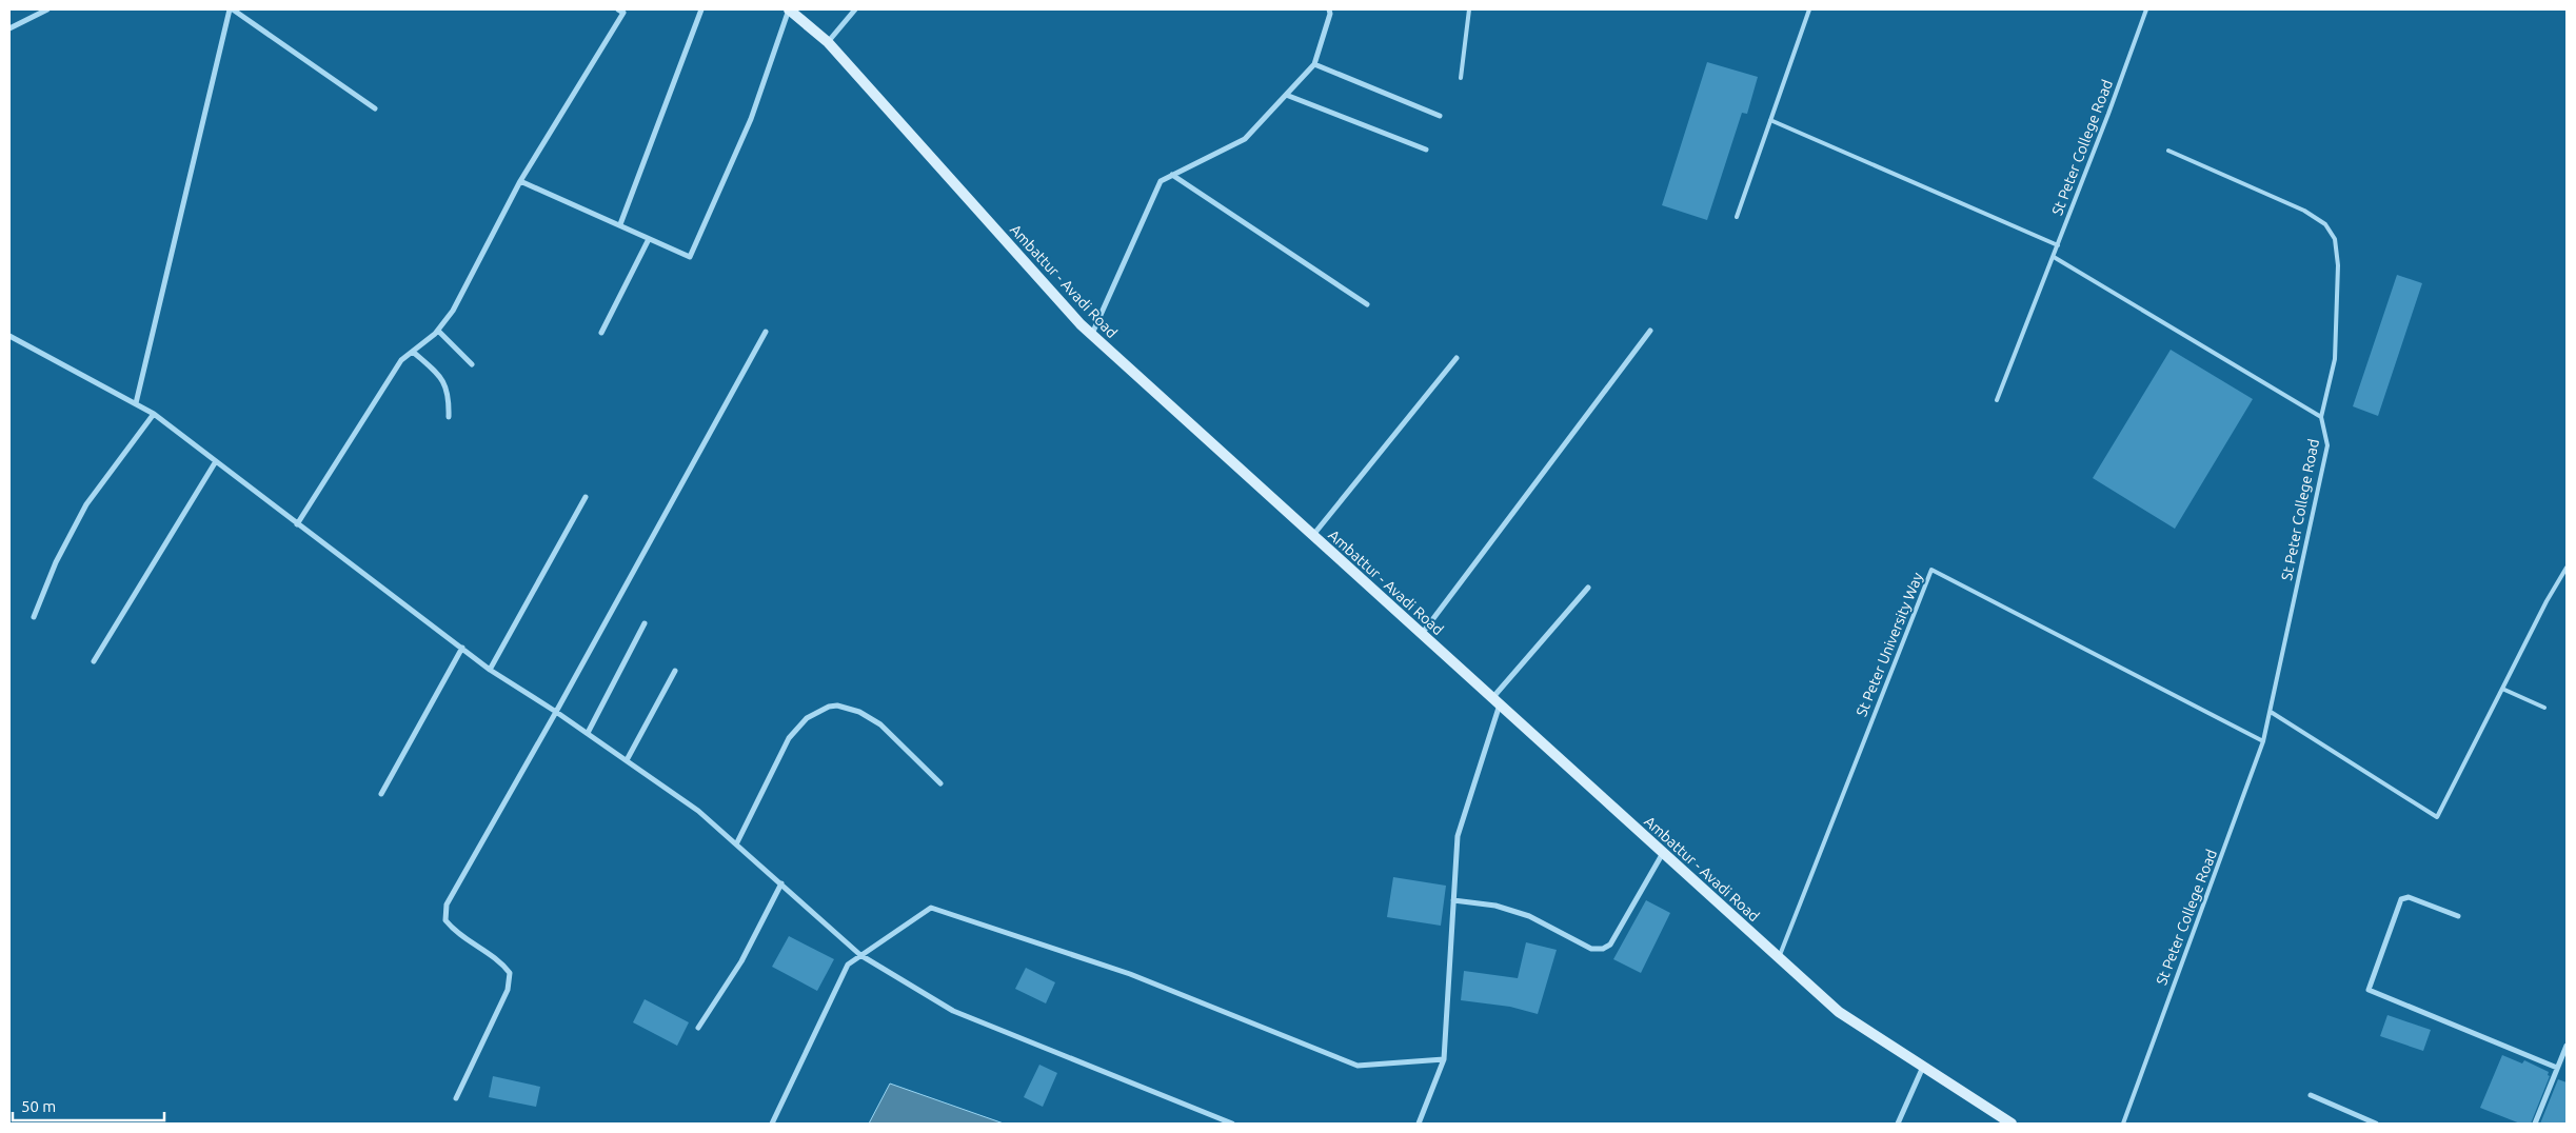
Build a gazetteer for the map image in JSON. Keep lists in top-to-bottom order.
{
  "streets": {
    "street": ["Ambattur - Avadi Road"],
    "lane": ["St Peter College Road", "St Peter University Way"]
  },
  "crossings": [
    ["St Peter College Road", "St Peter University Way"],
    ["Ambattur - Avadi Road", "St Peter University Way"]
  ],
  "scale_bar": "50 m"
}
